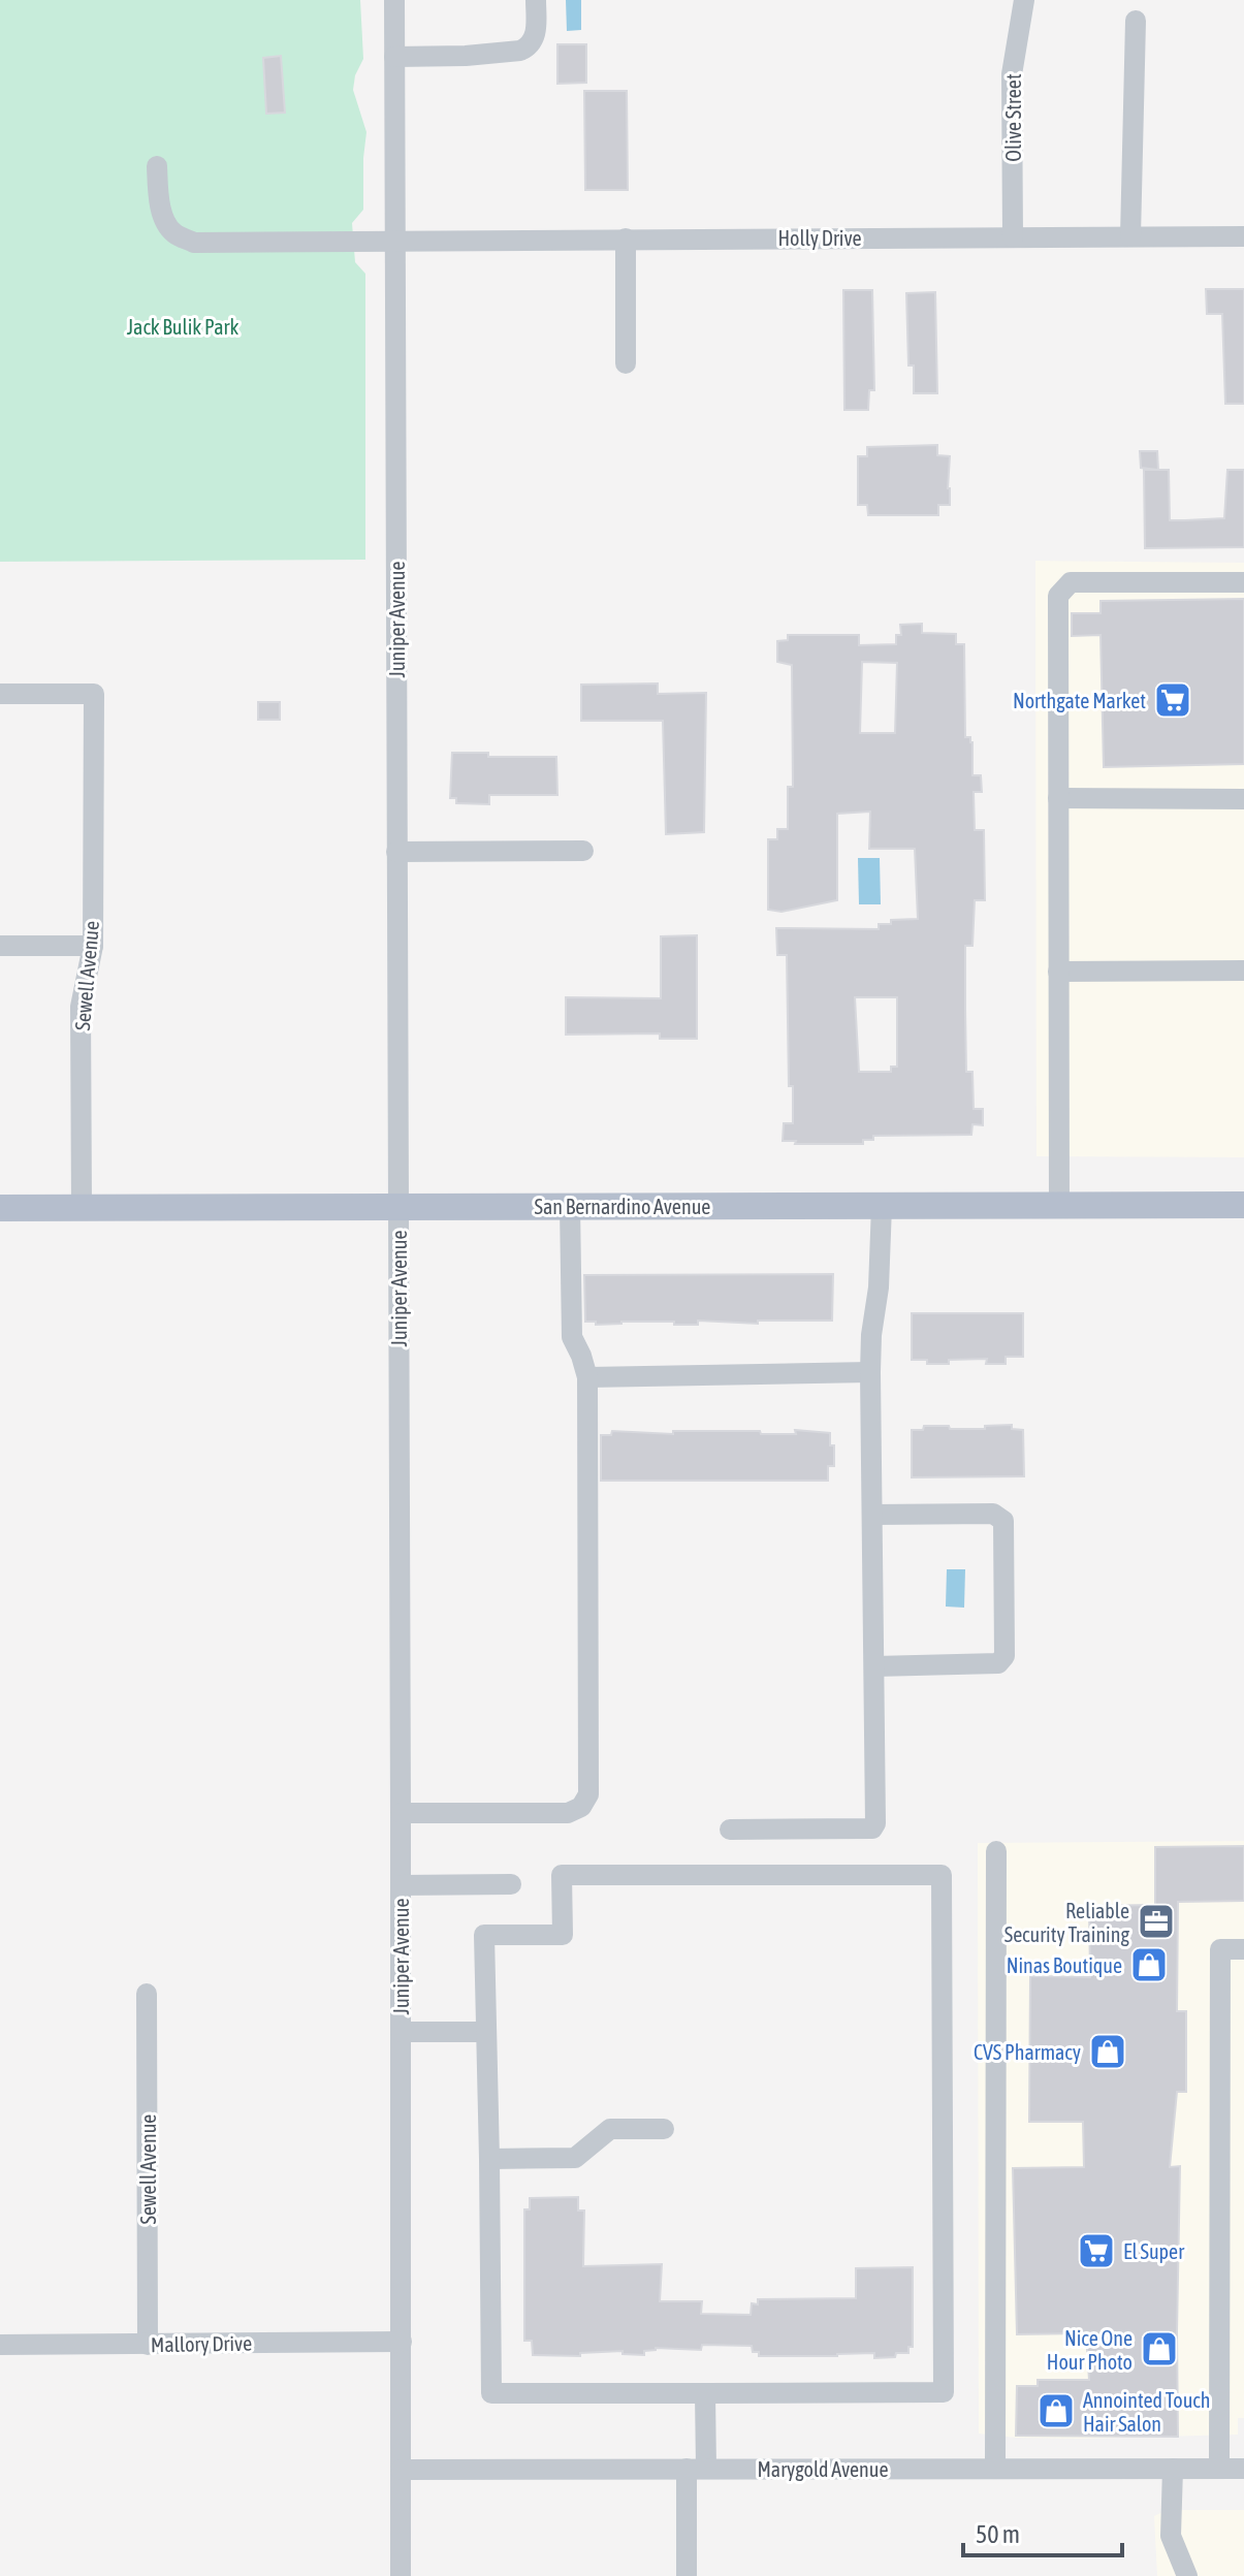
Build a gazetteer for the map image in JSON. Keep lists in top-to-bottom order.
{
  "streets": {
    "main road": ["San Bernardino Avenue"],
    "street": [
      "Olive Street",
      "Holly Drive",
      "Juniper Avenue",
      "Sewell Avenue",
      "Mallory Drive",
      "Marygold Avenue"
    ]
  },
  "crossings": [
    ["Olive Street", "Holly Drive"],
    ["Holly Drive", "Juniper Avenue"],
    ["Juniper Avenue", "San Bernardino Avenue"],
    ["Juniper Avenue", "Mallory Drive"],
    ["Juniper Avenue", "Marygold Avenue"],
    ["Sewell Avenue", "San Bernardino Avenue"],
    ["Sewell Avenue", "Mallory Drive"]
  ],
  "parks": ["Jack Bulik Park"],
  "places": {
    "supermarket": ["Northgate Market", "El Super"],
    "office": ["Reliable Security Training"],
    "shop": [
      "Ninas Boutique",
      "CVS Pharmacy",
      "Nice One Hour Photo",
      "Annointed Touch Hair Salon"
    ]
  },
  "scale_bar": "50 m"
}
